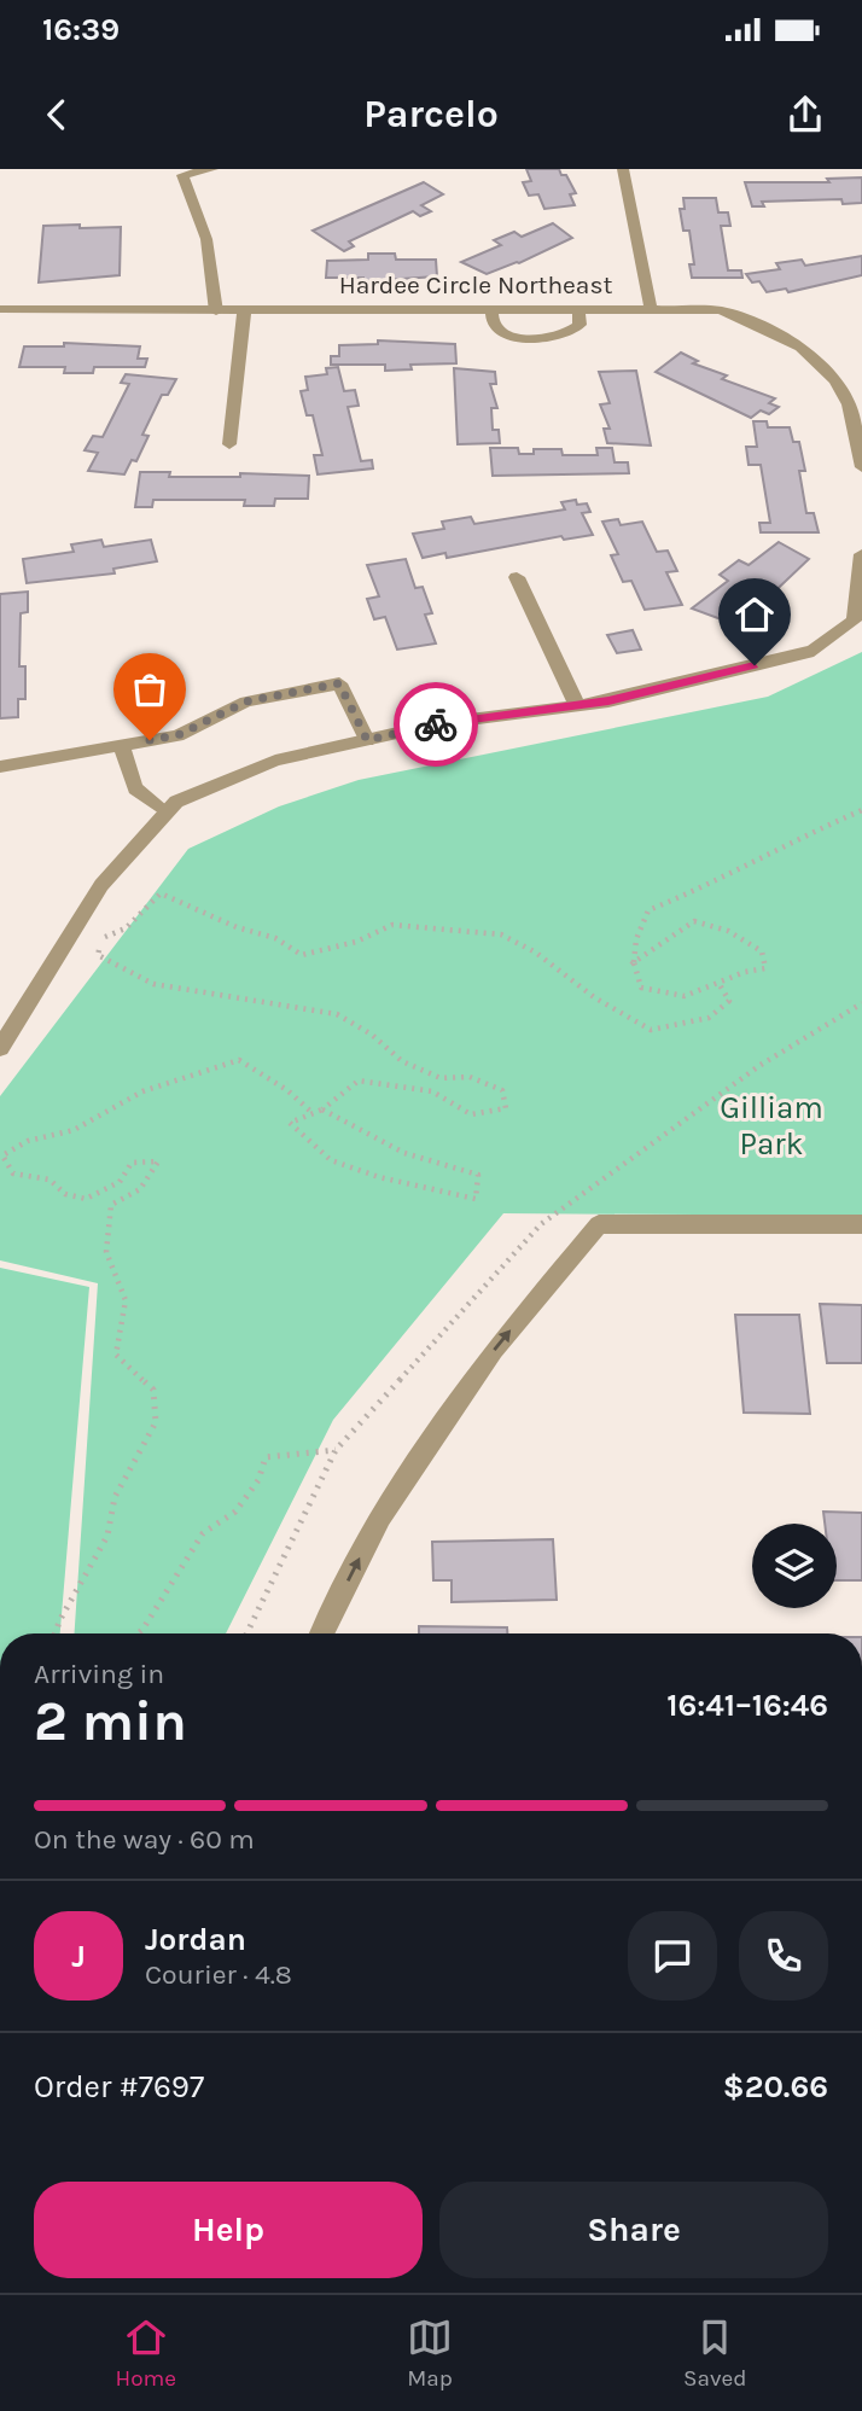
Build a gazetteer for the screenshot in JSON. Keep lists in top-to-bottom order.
{
  "streets": {
    "street": ["Hardee Circle Northeast"]
  },
  "parks": ["Gilliam Park"],
  "page": {
    "status": "16:39",
    "header": "Parcelo",
    "heading": ["2 min", "Arriving in", "16:41–16:46"],
    "panel": [
      "Jordan",
      "Courier · 4.8",
      "Order #7697",
      "$20.66"
    ],
    "bar": "On the way · 60 m",
    "round": "J",
    "buttons": ["Help", "Share"],
    "tabs": ["Home", "Map", "Saved"]
  }
}
